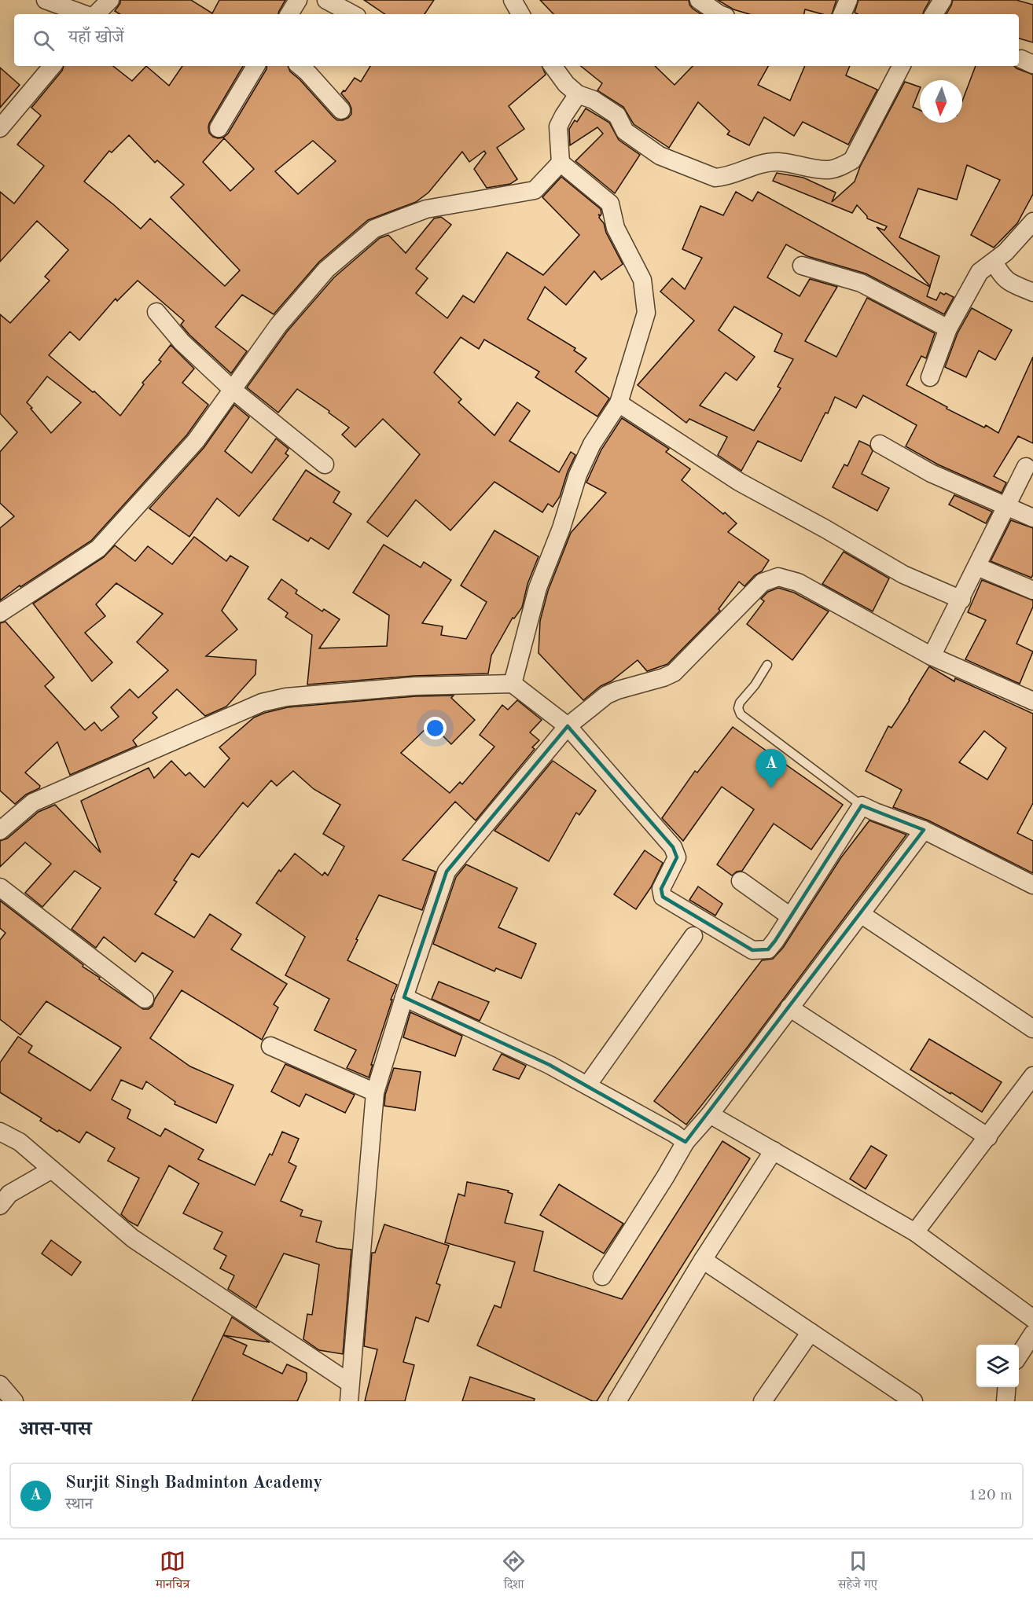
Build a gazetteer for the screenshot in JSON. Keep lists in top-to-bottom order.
{
  "north": "bottom",
  "page": {
    "search": "यहाँ खोजें",
    "pins": "A",
    "heading": "आस-पास",
    "list": [
      {
        "mark": "A",
        "name": "Surjit Singh Badminton Academy",
        "note": "स्थान",
        "value": "120 m"
      }
    ],
    "nav": ["मानचित्र", "दिशा", "सहेजे गए"]
  }
}
